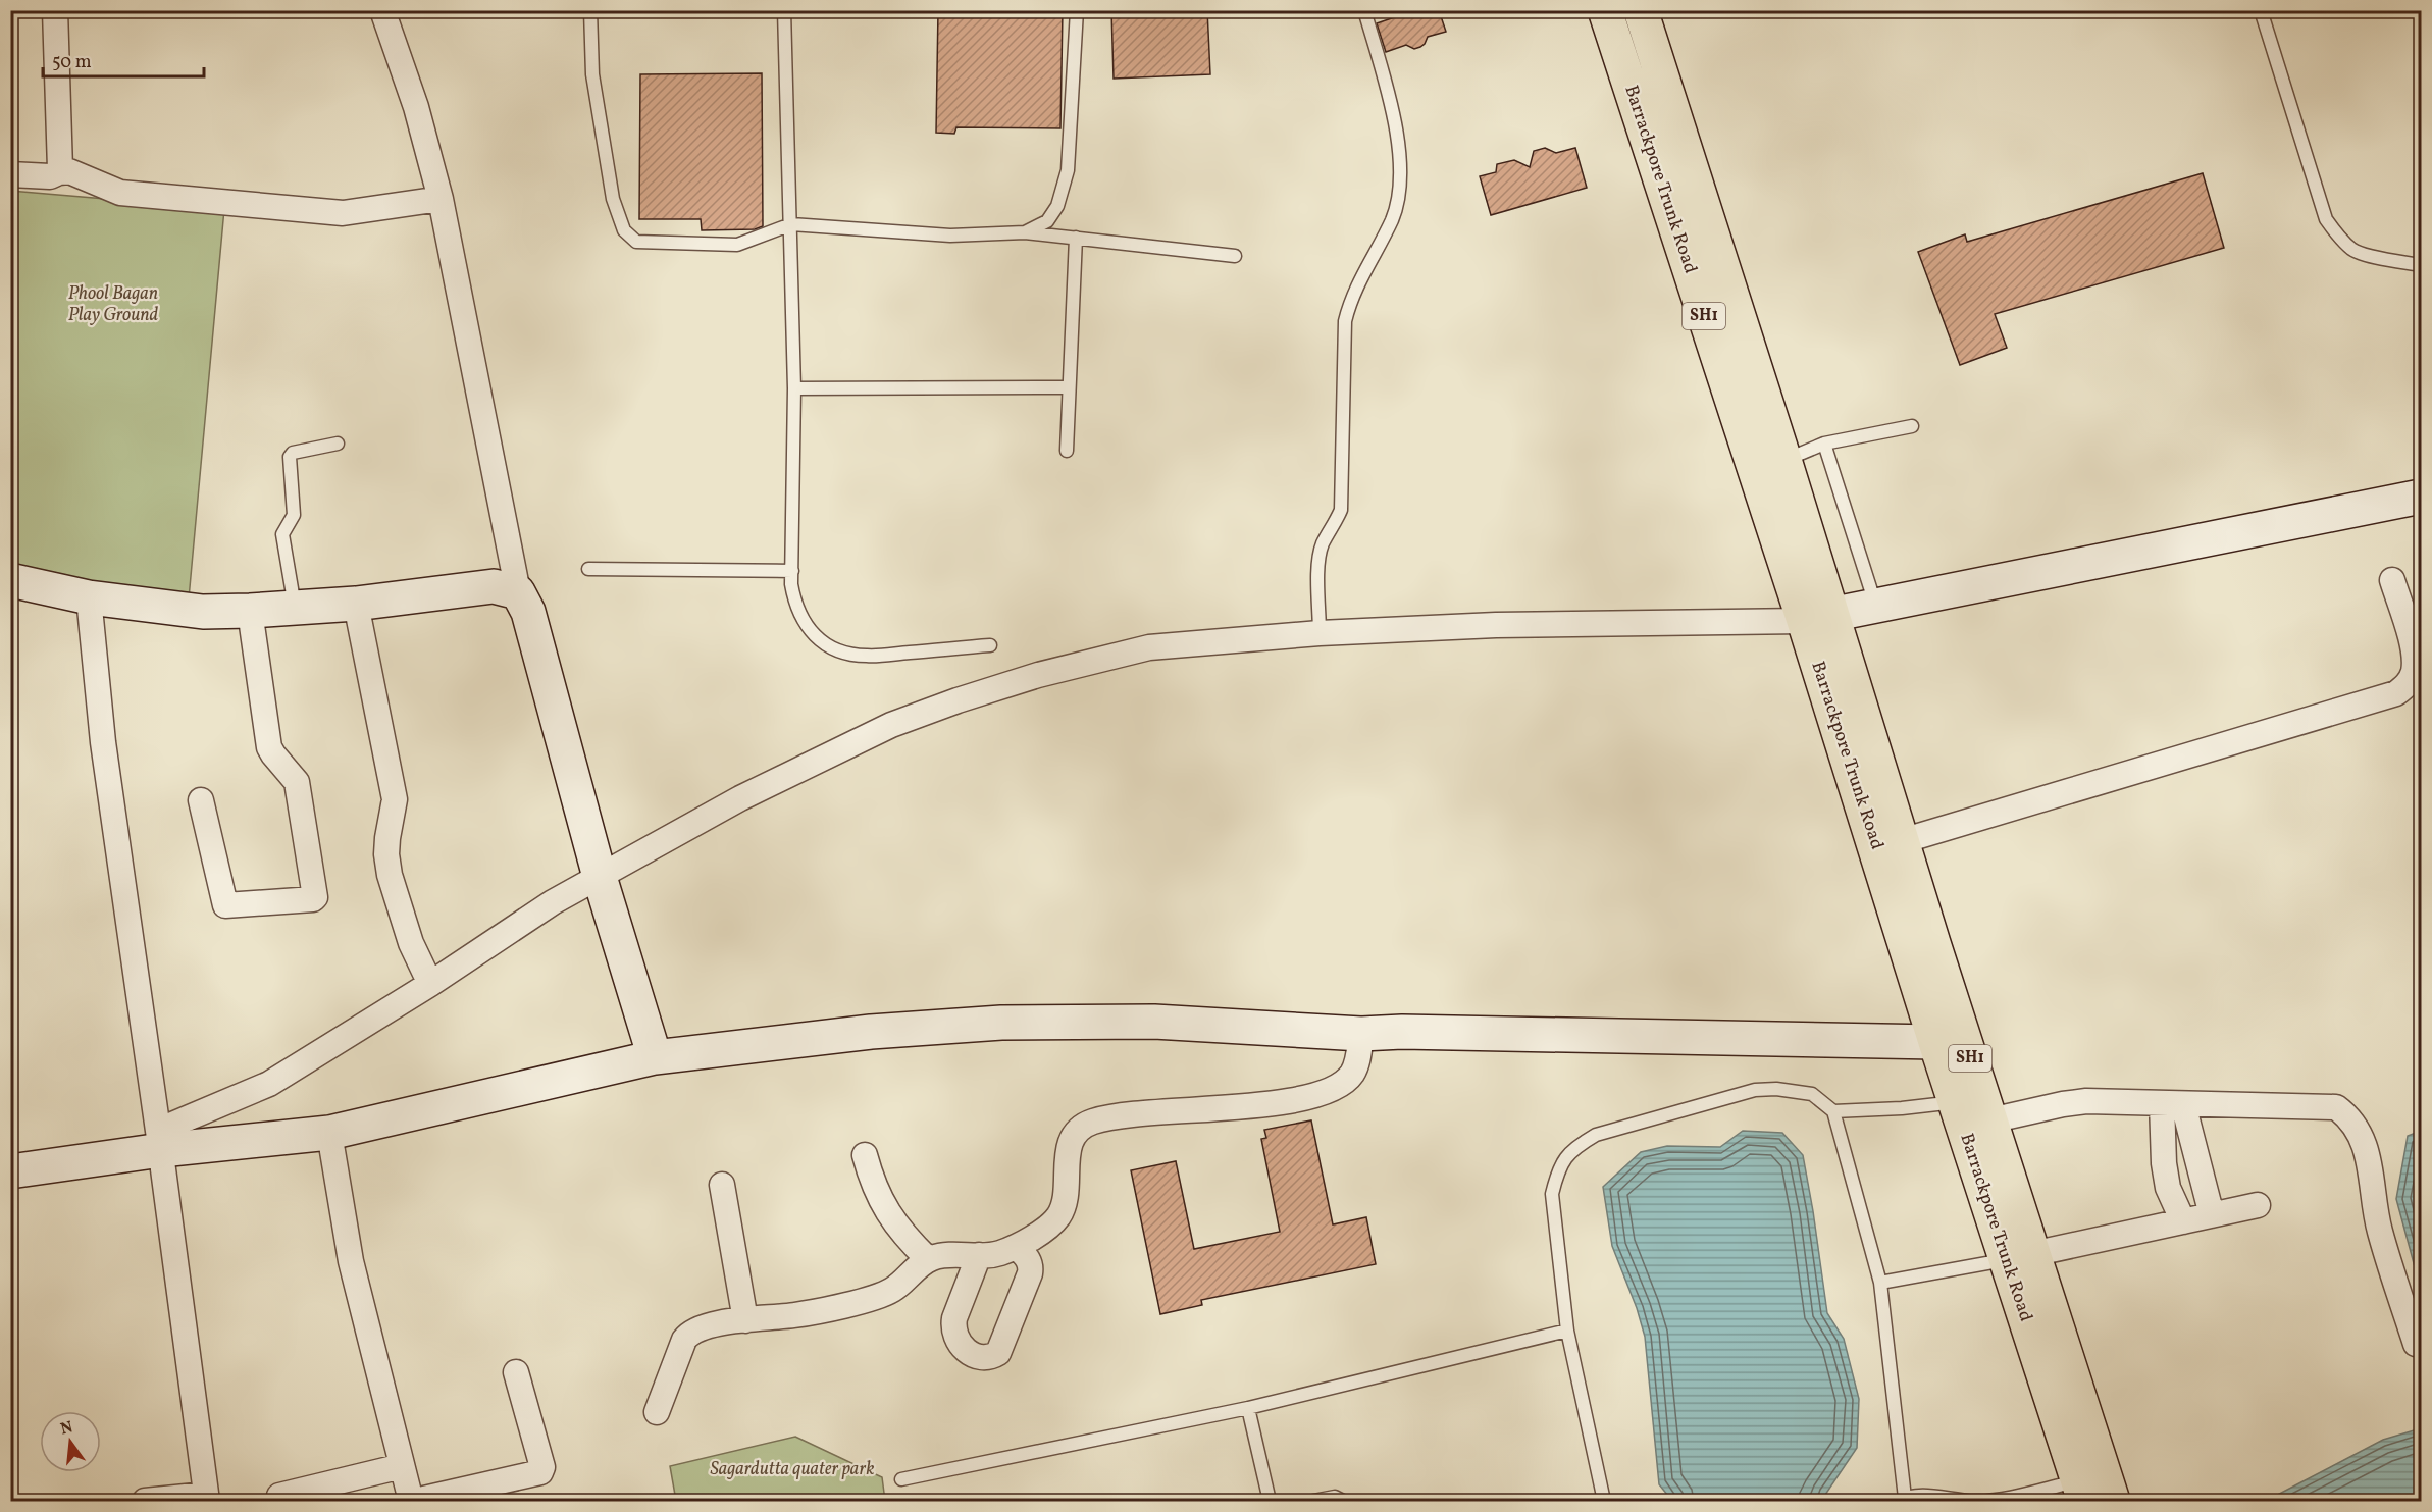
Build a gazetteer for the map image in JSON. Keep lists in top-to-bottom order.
{
  "streets": {
    "main road": ["Barrackpore Trunk Road", "SH1"]
  },
  "parks": ["Phool Bagan Play Ground", "Sagardutta quater park"],
  "scale_bar": "50 m",
  "north": "top"
}
